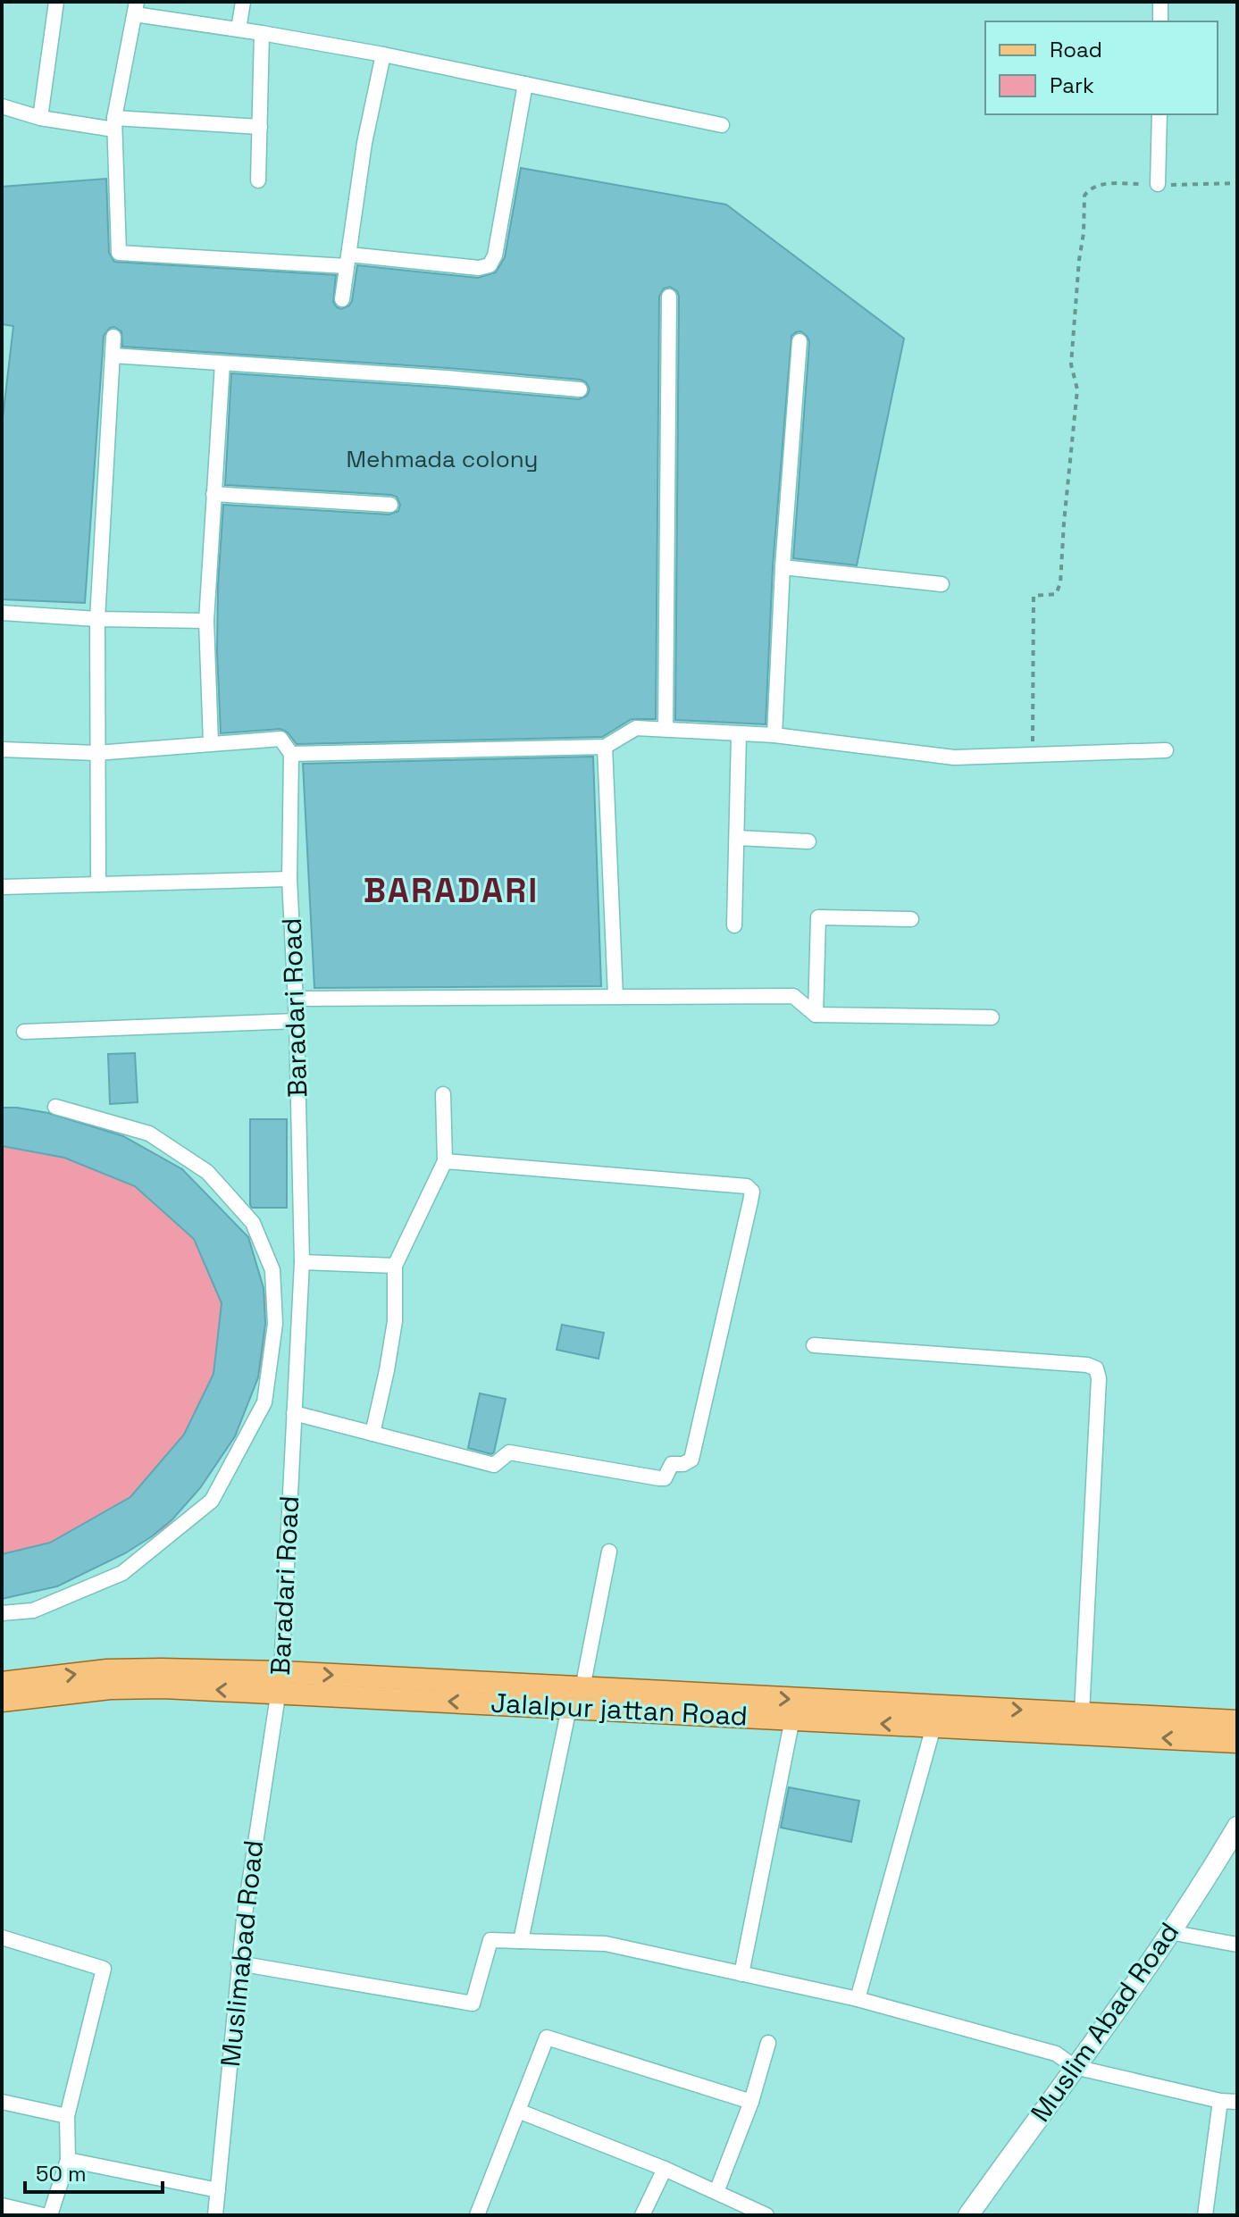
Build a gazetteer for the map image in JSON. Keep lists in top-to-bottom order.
{
  "streets": {
    "main road": ["Jalalpur jattan Road"],
    "street": ["Baradari Road", "Muslimabad Road", "Muslim Abad Road"]
  },
  "crossings": [
    ["Baradari Road", "Jalalpur jattan Road"],
    ["Baradari Road", "Muslimabad Road"],
    ["Jalalpur jattan Road", "Muslimabad Road"]
  ],
  "districts": ["BARADARI"],
  "house_numbers": ["Mehmada colony"],
  "legend": ["Road", "Park"],
  "scale_bar": "50 m"
}
